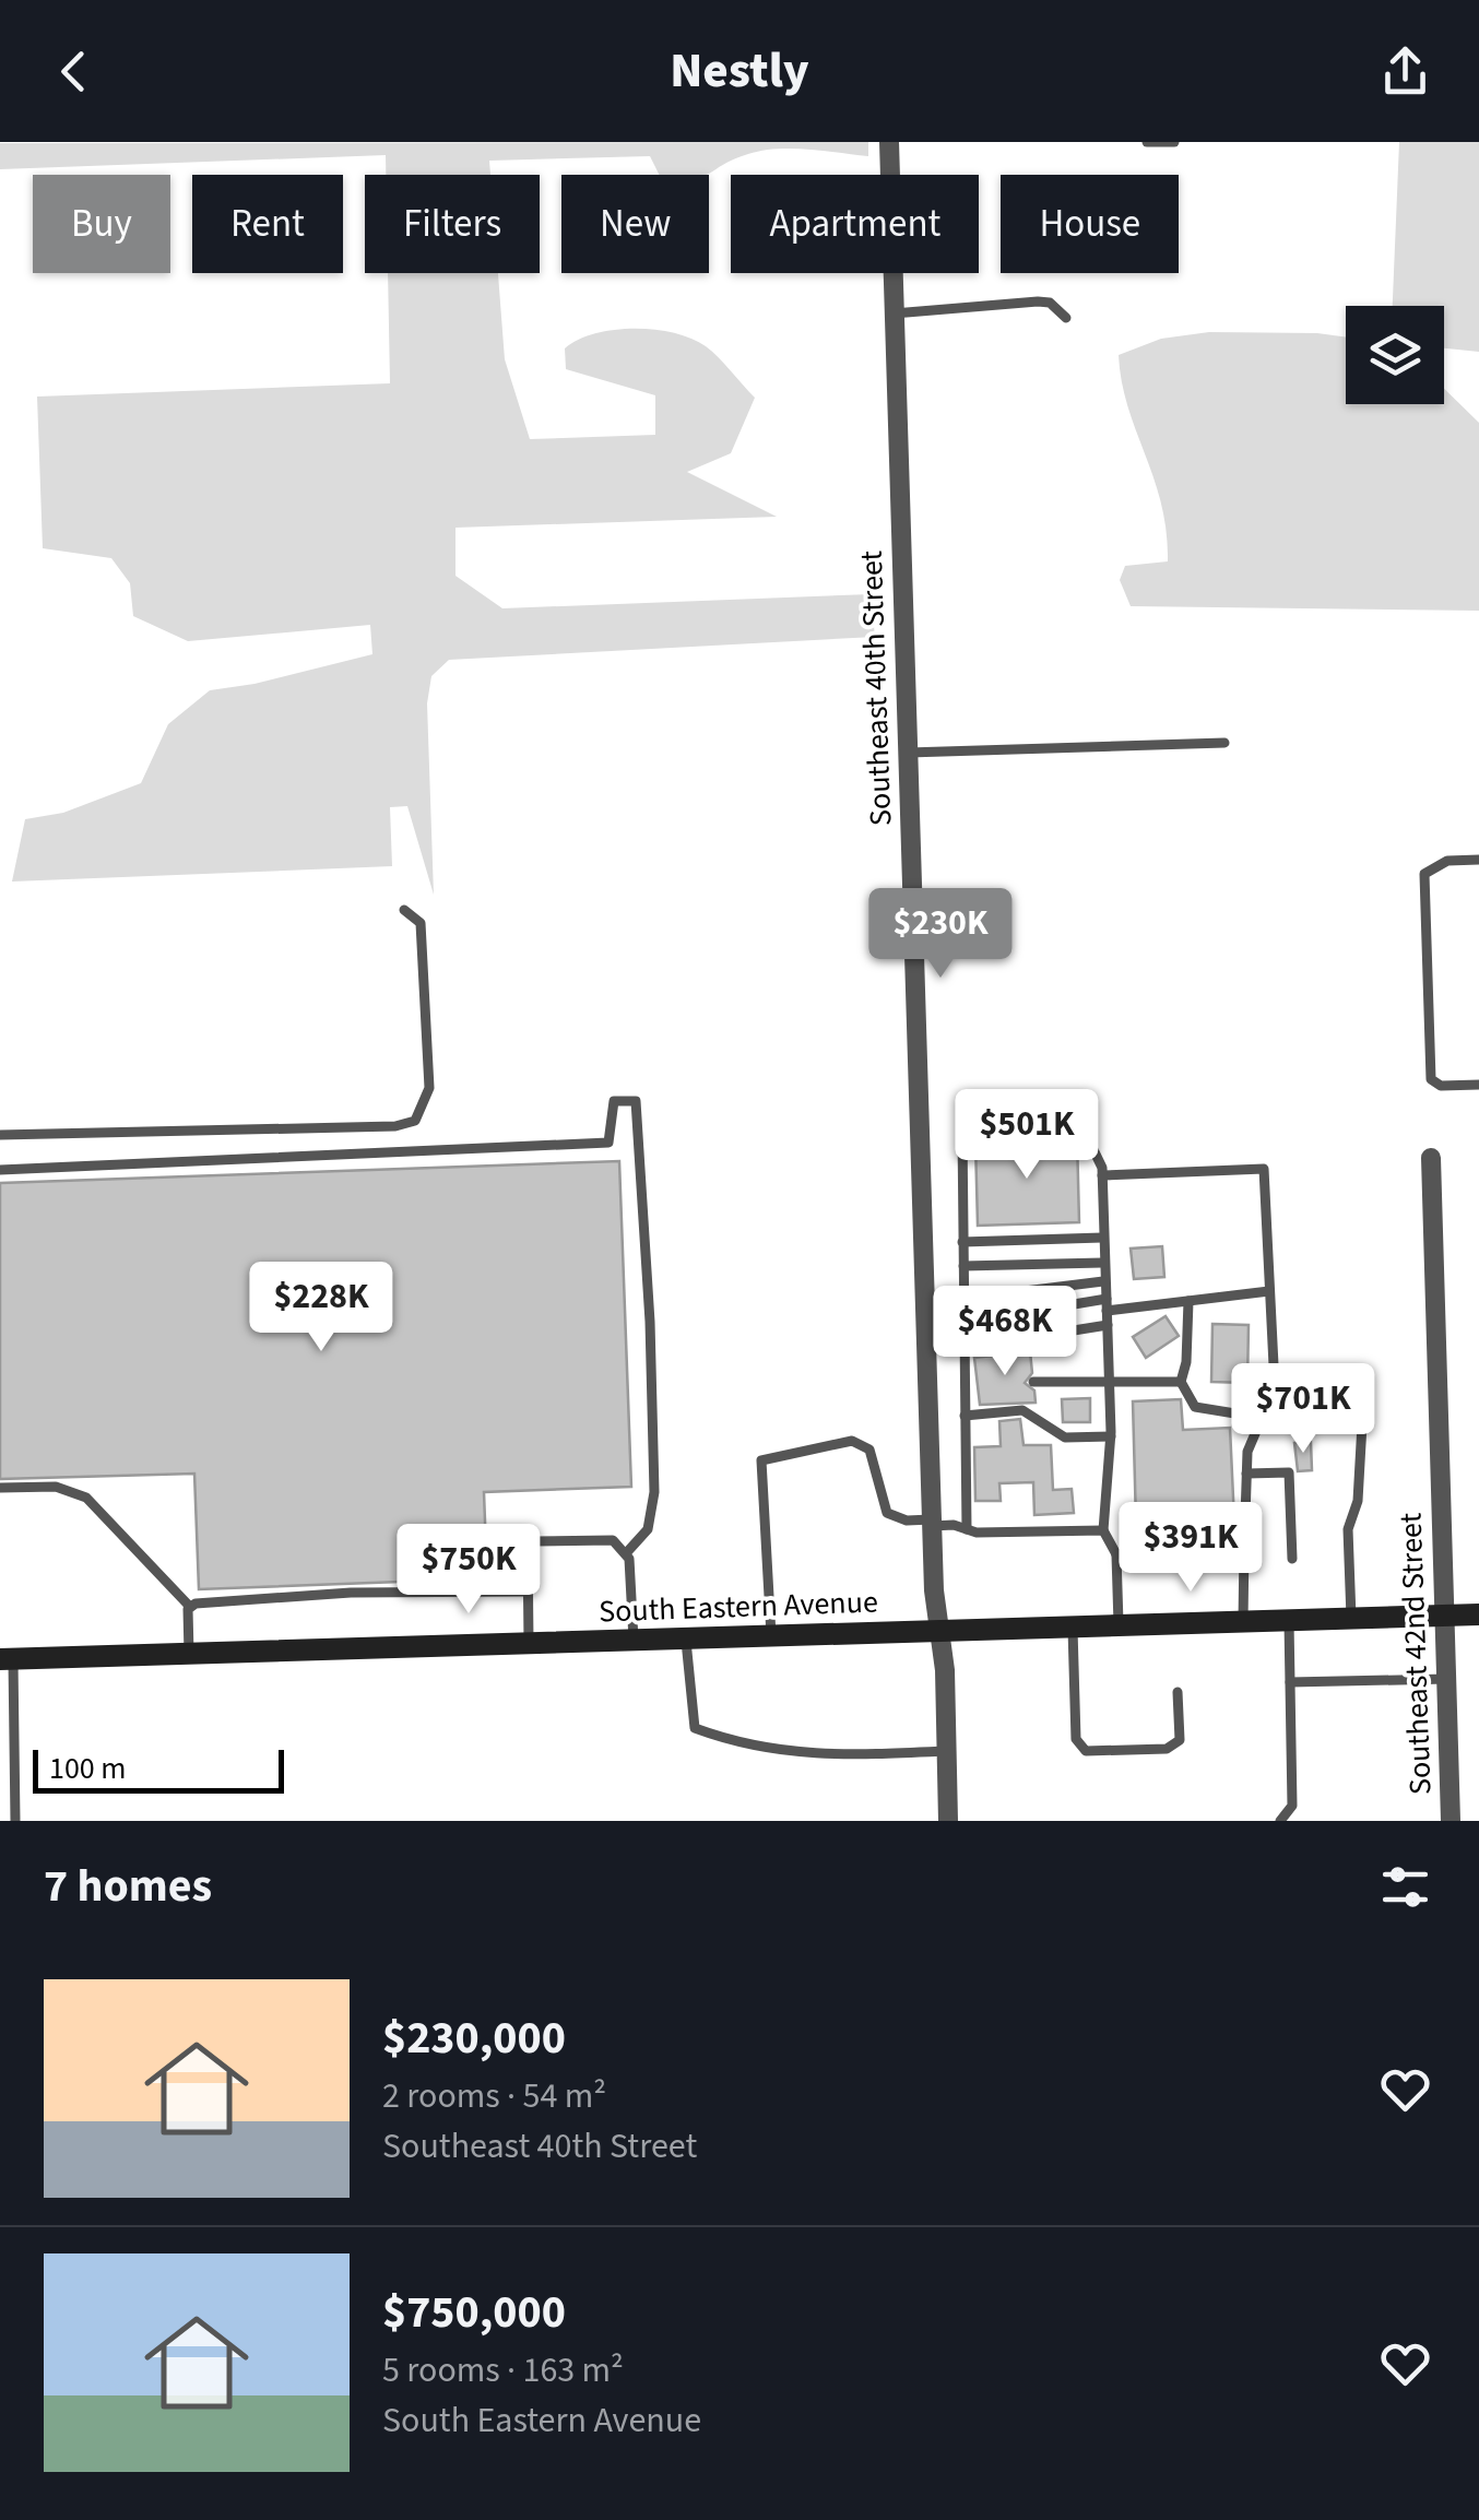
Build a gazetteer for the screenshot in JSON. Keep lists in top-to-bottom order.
{
  "streets": {
    "main road": ["South Eastern Avenue"],
    "street": ["Southeast 40th Street", "Southeast 42nd Street"]
  },
  "crossings": [
    ["Southeast 40th Street", "South Eastern Avenue"],
    ["South Eastern Avenue", "Southeast 42nd Street"]
  ],
  "scale_bar": "100 m",
  "page": {
    "header": "Nestly",
    "chip": [
      "Buy",
      "Rent",
      "Filters",
      "New",
      "Apartment",
      "House"
    ],
    "price": [
      "$230K",
      "$501K",
      "$228K",
      "$468K",
      "$701K",
      "$391K",
      "$750K"
    ],
    "scale": "100 m",
    "heading": "7 homes",
    "list": [
      {
        "name": "$230,000",
        "note": "2 rooms · 54 m² · Southeast 40th Street"
      },
      {
        "name": "$750,000",
        "note": "5 rooms · 163 m² · South Eastern Avenue"
      }
    ]
  }
}
